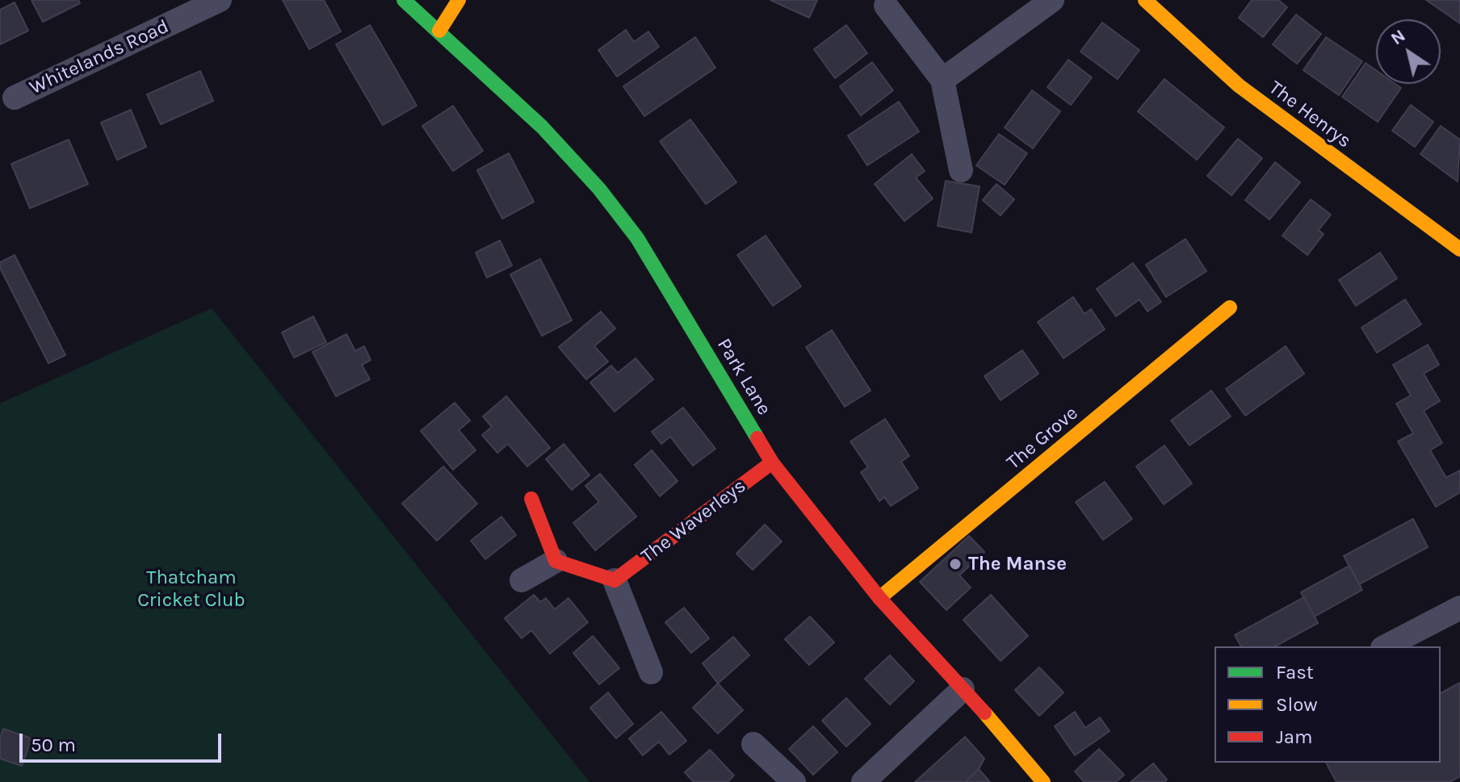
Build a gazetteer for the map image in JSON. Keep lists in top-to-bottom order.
{
  "streets": {
    "street": [
      "Whitelands Road",
      "The Henrys",
      "Park Lane",
      "The Grove",
      "The Waverleys"
    ]
  },
  "crossings": [
    ["Park Lane", "The Grove"],
    ["Park Lane", "The Waverleys"]
  ],
  "parks": ["Thatcham Cricket Club"],
  "places": ["The Manse"],
  "legend": ["Fast", "Slow", "Jam"],
  "scale_bar": "50 m",
  "north": "top left"
}
